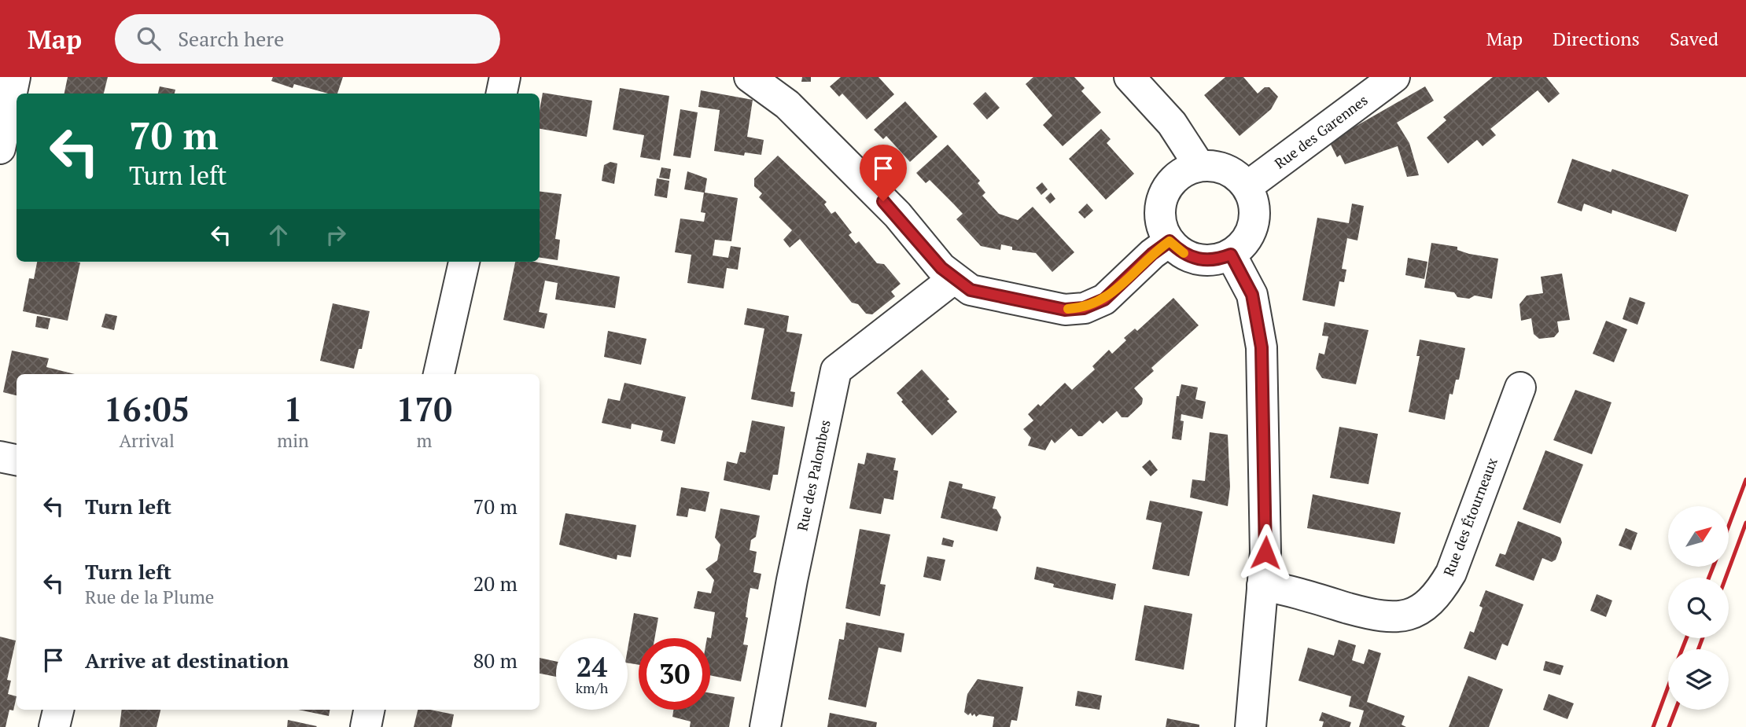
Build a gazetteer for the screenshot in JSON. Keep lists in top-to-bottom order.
{
  "streets": {
    "street": ["Rue des Garennes", "Rue des Palombes", "Rue des Étourneaux"]
  },
  "north": "top right",
  "page": {
    "header": "Map",
    "search": "Search here",
    "nav": ["Map", "Directions", "Saved"],
    "turn": ["70 m", "Turn left"],
    "eta": [
      "16:05",
      "Arrival",
      "1",
      "min",
      "170",
      "m"
    ],
    "list": [
      {
        "name": "Turn left",
        "value": "70 m"
      },
      {
        "name": "Turn left",
        "note": "Rue de la Plume",
        "value": "20 m"
      },
      {
        "name": "Arrive at destination",
        "value": "80 m"
      }
    ],
    "speed": "24 km/h",
    "limit": "30"
  }
}
